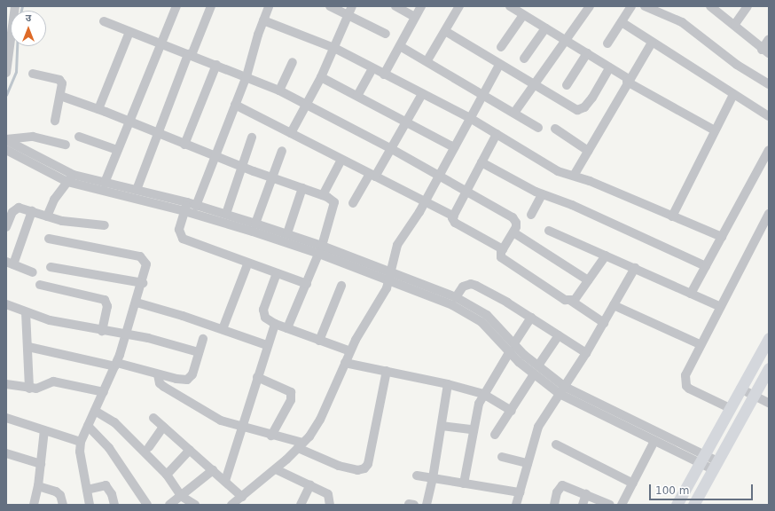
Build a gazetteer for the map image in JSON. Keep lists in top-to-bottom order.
{
  "scale_bar": "100 m",
  "north": "top"
}
